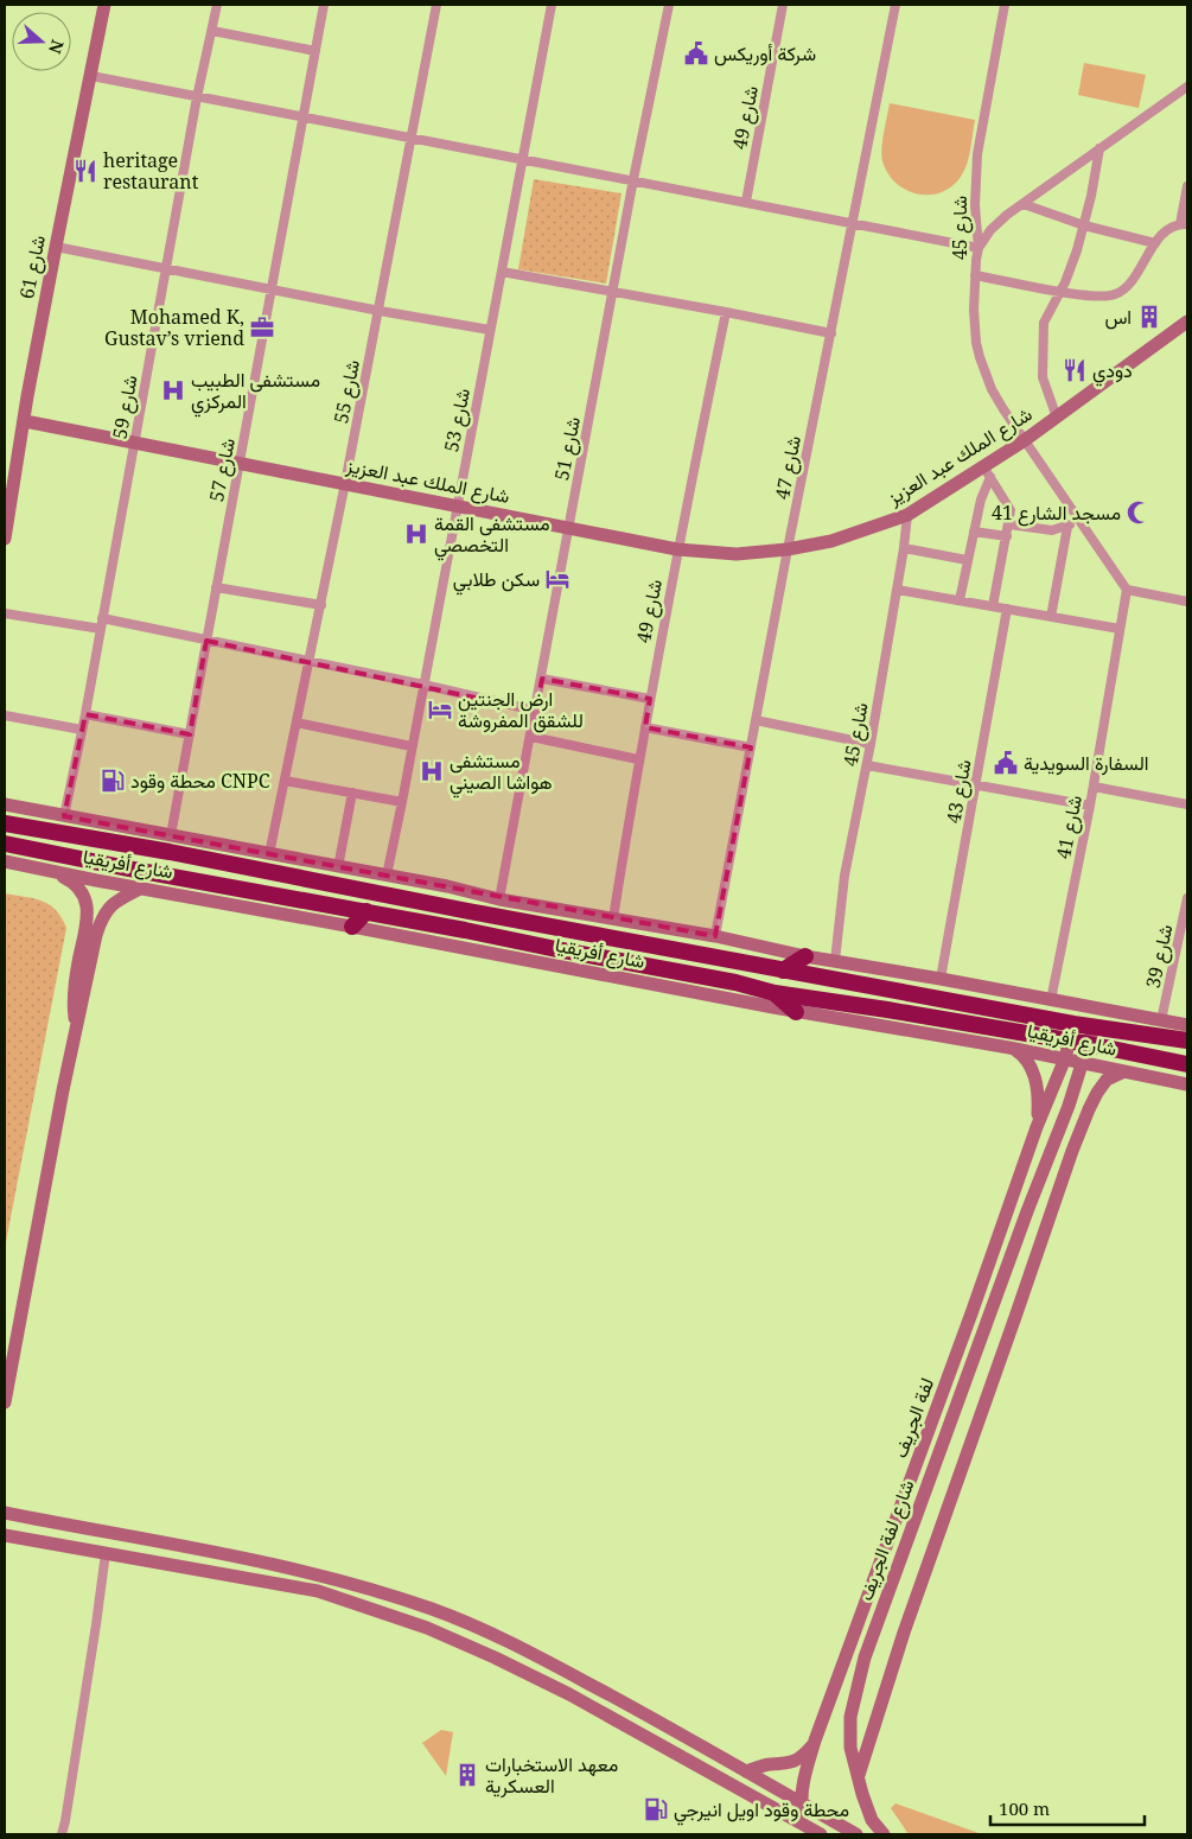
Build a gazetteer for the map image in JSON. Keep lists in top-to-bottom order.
{
  "streets": {
    "highway": ["شارع أفريقيا"],
    "street": [
      "شارع 49",
      "شارع 45",
      "شارع 61",
      "شارع 55",
      "شارع 59",
      "شارع 53",
      "شارع 51",
      "شارع الملك عبد العزيز",
      "شارع 47",
      "شارع 57",
      "شارع 43",
      "شارع 41",
      "شارع 39",
      "لفة الجريف",
      "شارع لفة الجريف"
    ]
  },
  "crossings": [
    ["شارع 49", "شارع الملك عبد العزيز"],
    ["شارع 49", "شارع أفريقيا"],
    ["شارع 45", "شارع الملك عبد العزيز"],
    ["شارع 45", "شارع 41"],
    ["شارع 45", "شارع أفريقيا"],
    ["شارع 61", "شارع الملك عبد العزيز"],
    ["شارع 55", "شارع الملك عبد العزيز"],
    ["شارع 55", "شارع أفريقيا"],
    ["شارع 59", "شارع الملك عبد العزيز"],
    ["شارع 59", "شارع أفريقيا"],
    ["شارع 53", "شارع الملك عبد العزيز"],
    ["شارع 53", "شارع أفريقيا"],
    ["شارع 51", "شارع الملك عبد العزيز"],
    ["شارع 51", "شارع أفريقيا"],
    ["شارع الملك عبد العزيز", "شارع 47"],
    ["شارع الملك عبد العزيز", "شارع 57"],
    ["شارع 47", "شارع أفريقيا"],
    ["شارع 57", "شارع أفريقيا"],
    ["شارع 43", "شارع أفريقيا"],
    ["شارع 41", "شارع أفريقيا"],
    ["شارع أفريقيا", "شارع 39"],
    ["شارع أفريقيا", "لفة الجريف"],
    ["شارع أفريقيا", "شارع لفة الجريف"]
  ],
  "places": {
    "public building": ["شركة أوريكس", "السفارة السويدية"],
    "restaurant": ["heritage restaurant", "دودي"],
    "building": ["اس", "معهد الاستخبارات العسكرية"],
    "office": ["Mohamed K, Gustav’s vriend"],
    "hospital": ["مستشفى الطبيب المركزي", "مستشفى القمة التخصصي", "مستشفى هواشا الصيني"],
    "mosque": ["مسجد الشارع 41"],
    "hotel": ["سكن طلابي", "ارض الجنتين للشقق المفروشة"],
    "fuel station": ["محطة وقود CNPC", "محطة وقود اويل انيرجي"]
  },
  "scale_bar": "100 m",
  "north": "right"
}
